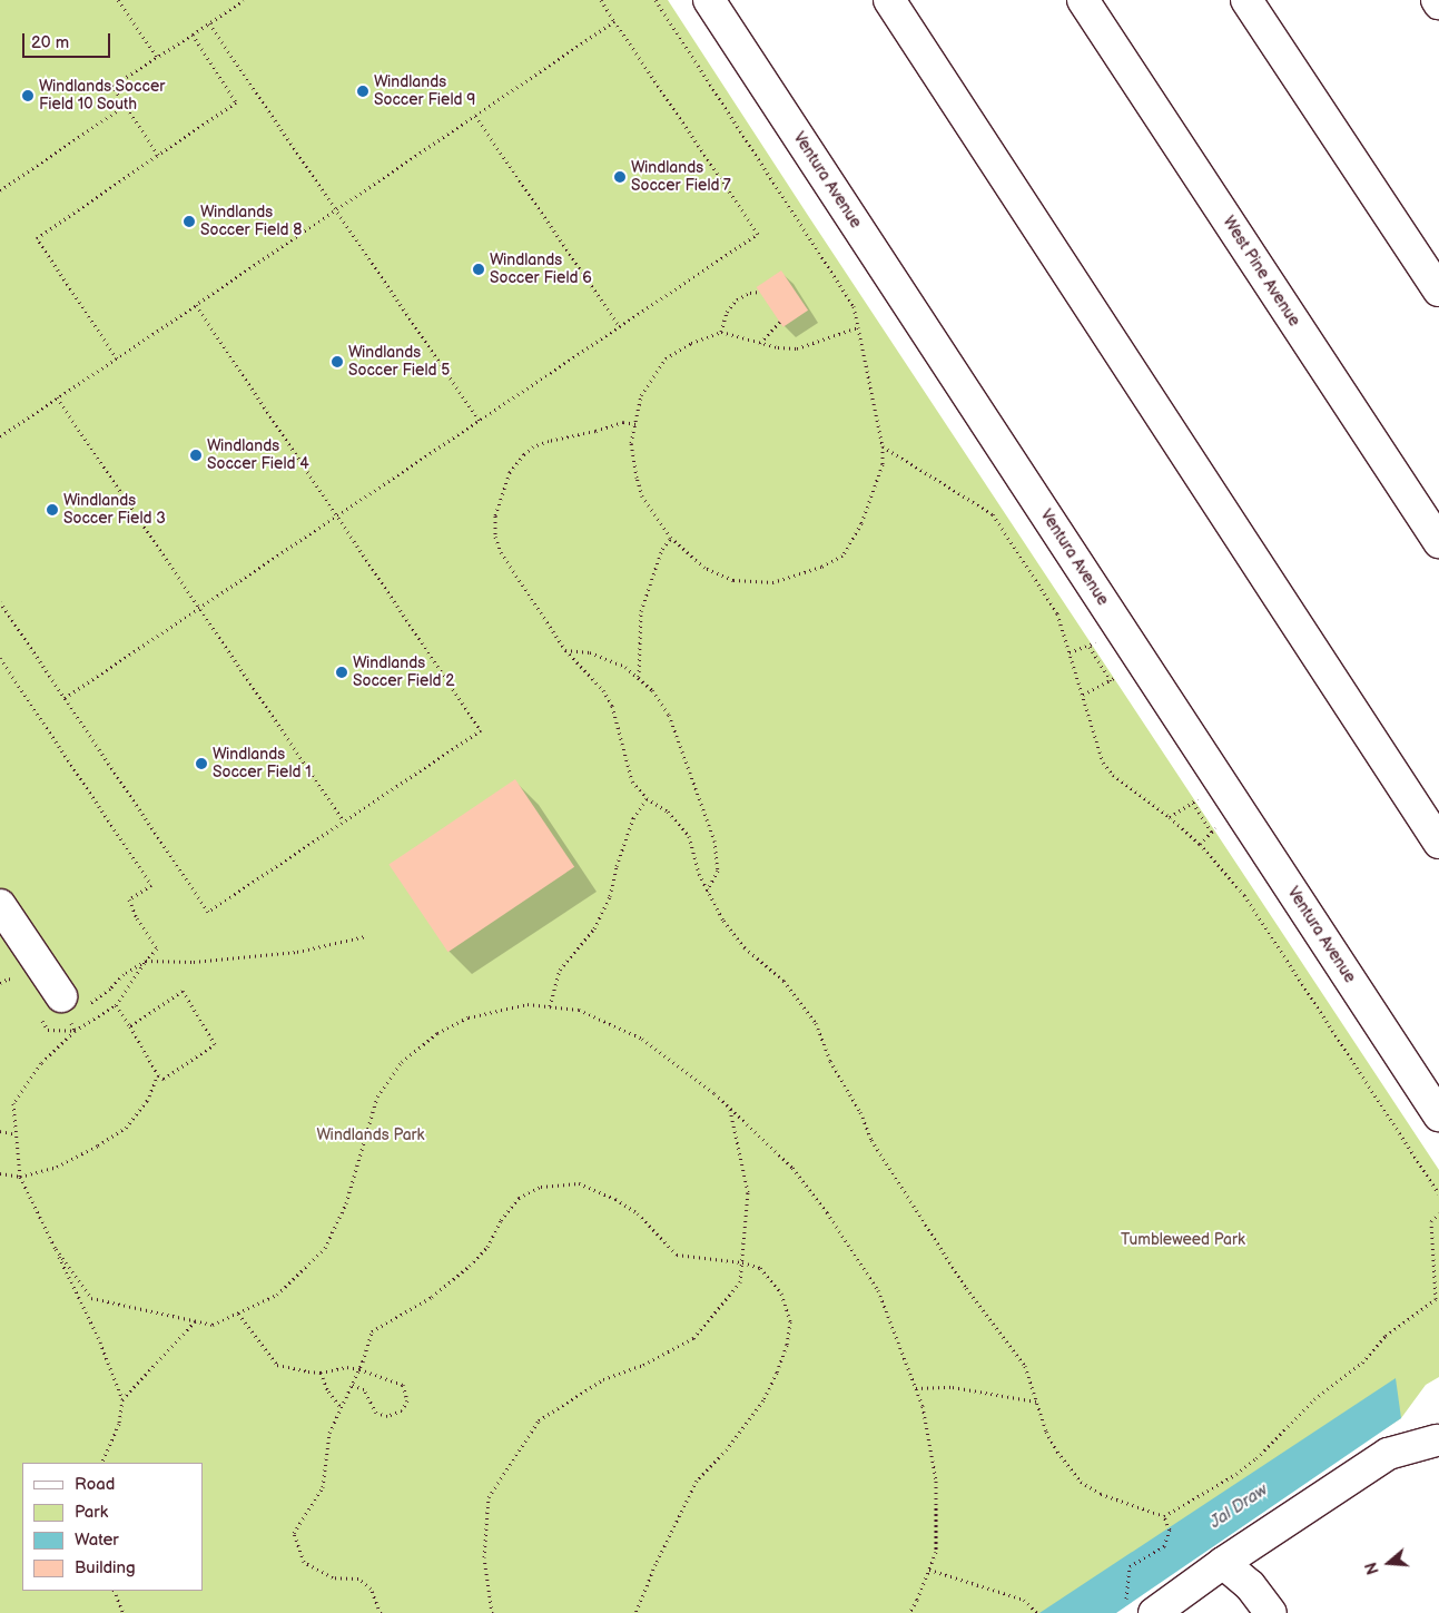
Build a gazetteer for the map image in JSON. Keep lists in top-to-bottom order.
{
  "streets": {
    "street": ["Ventura Avenue", "West Pine Avenue"]
  },
  "water": ["Jal Draw"],
  "parks": ["Windlands Park", "Tumbleweed Park"],
  "places": [
    "Windlands Soccer Field 9",
    "Windlands Soccer Field 10 South",
    "Windlands Soccer Field 7",
    "Windlands Soccer Field 8",
    "Windlands Soccer Field 6",
    "Windlands Soccer Field 5",
    "Windlands Soccer Field 4",
    "Windlands Soccer Field 3",
    "Windlands Soccer Field 2",
    "Windlands Soccer Field 1"
  ],
  "legend": [
    "Road",
    "Park",
    "Water",
    "Building"
  ],
  "scale_bar": "20 m",
  "north": "left"
}
